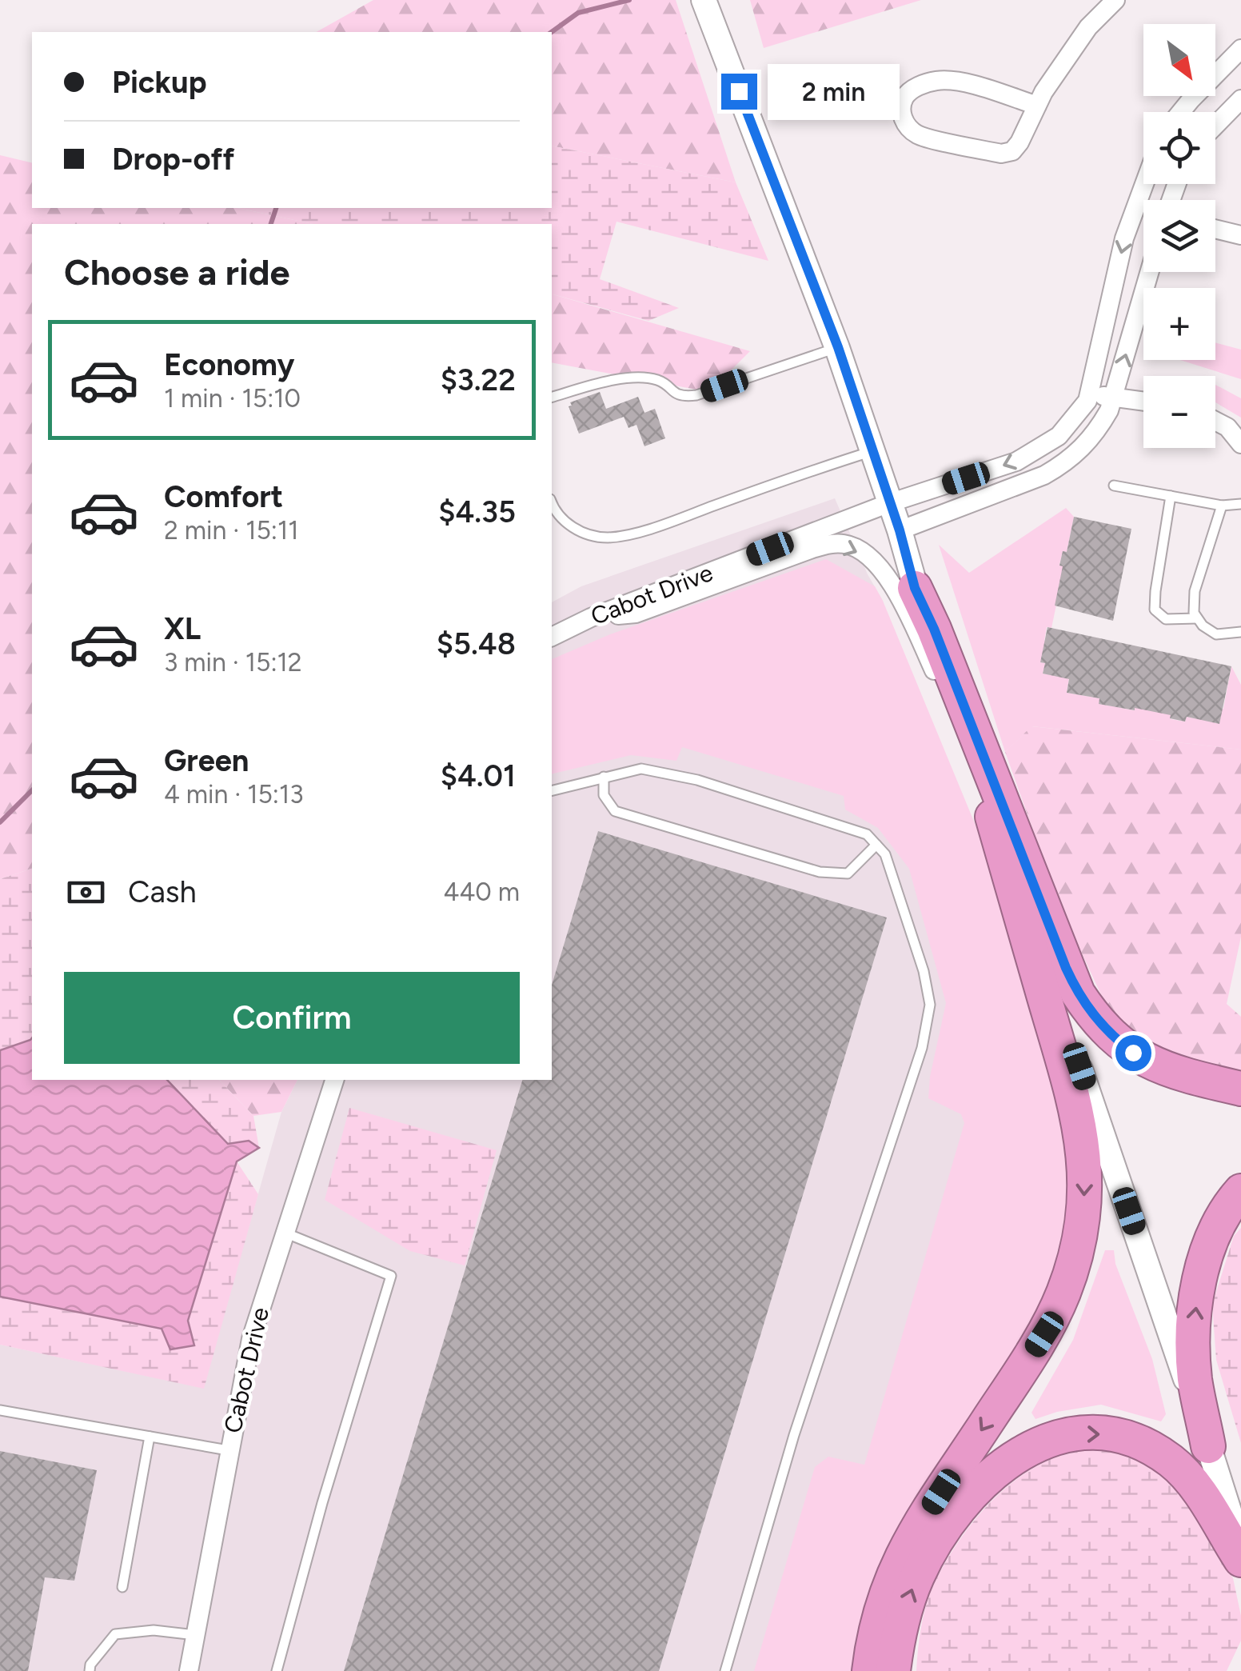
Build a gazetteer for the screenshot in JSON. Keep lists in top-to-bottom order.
{
  "streets": {
    "street": ["Cabot Drive"]
  },
  "north": "bottom right",
  "page": {
    "map_buttons": ["+", "−"],
    "banner": ["Pickup", "Drop-off"],
    "bubble": "2 min",
    "heading": "Choose a ride",
    "list": [
      {
        "name": "Economy",
        "note": "1 min · 15:10",
        "value": "$3.22"
      },
      {
        "name": "Comfort",
        "note": "2 min · 15:11",
        "value": "$4.35"
      },
      {
        "name": "XL",
        "note": "3 min · 15:12",
        "value": "$5.48"
      },
      {
        "name": "Green",
        "note": "4 min · 15:13",
        "value": "$4.01"
      }
    ],
    "pay": ["Cash", "440 m"],
    "buttons": "Confirm"
  }
}
